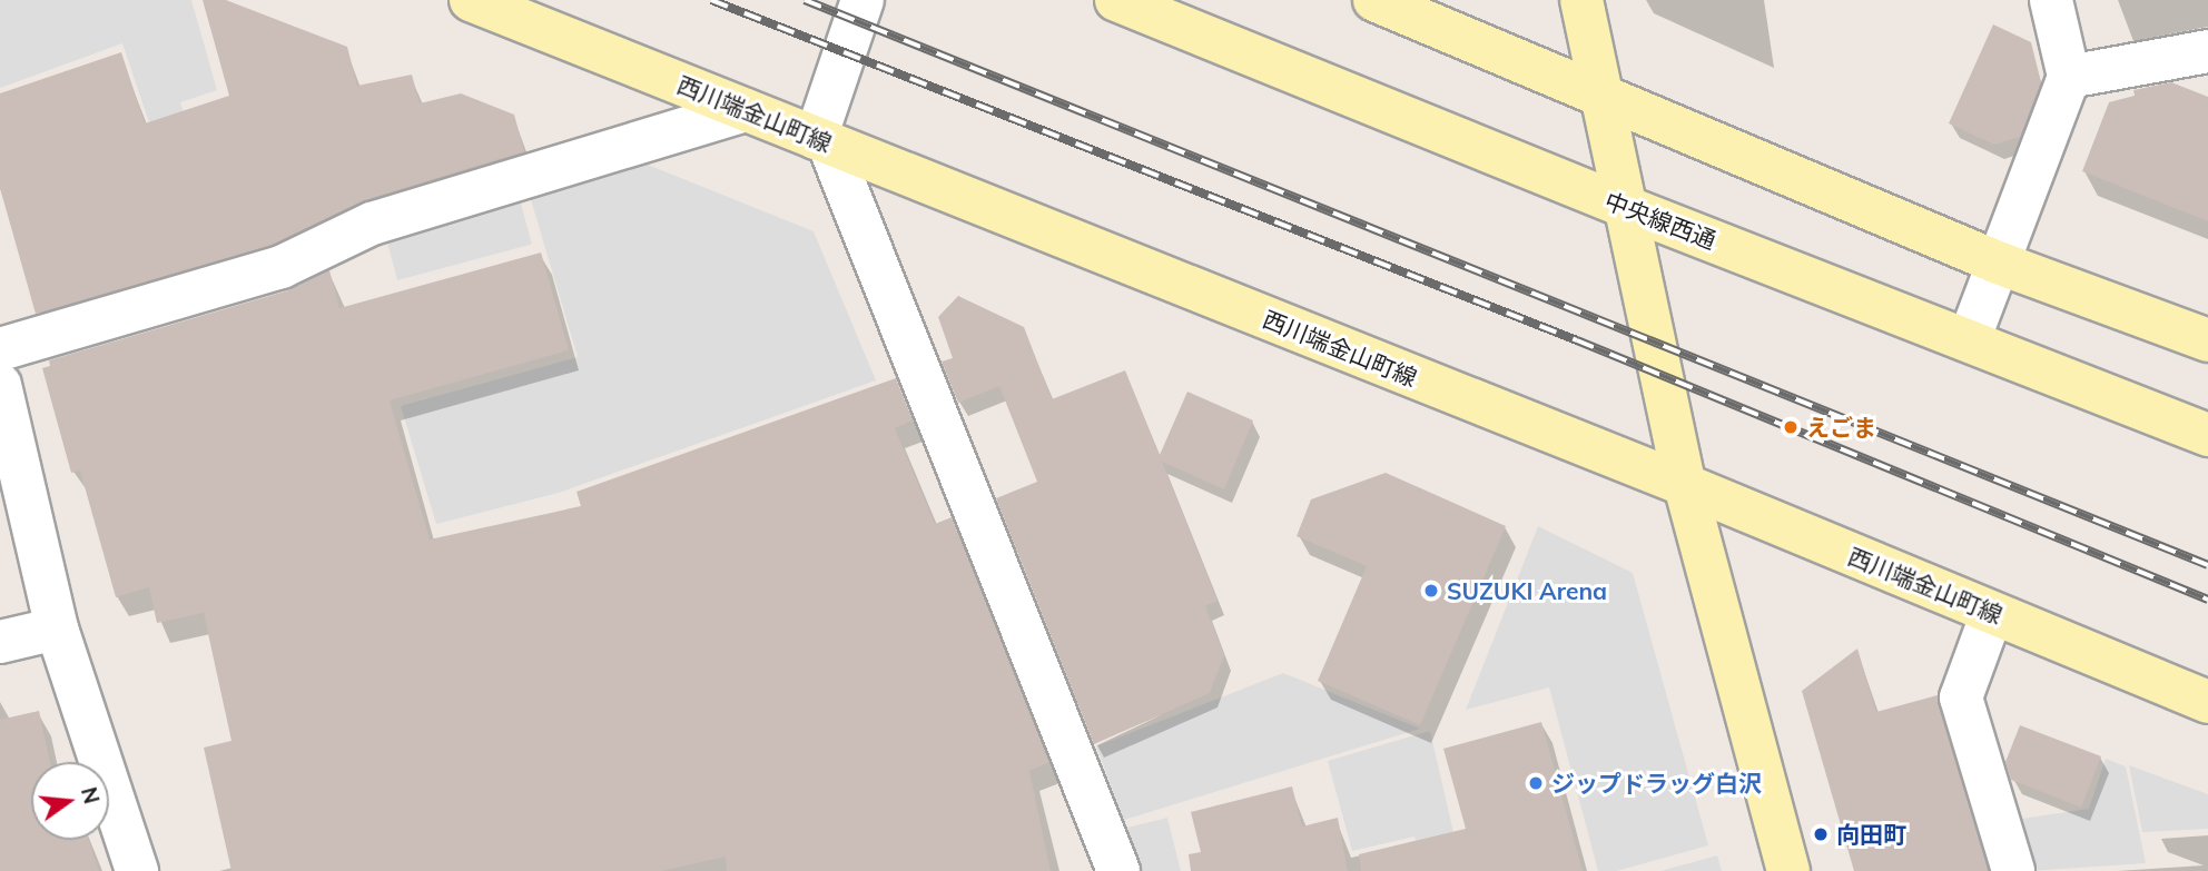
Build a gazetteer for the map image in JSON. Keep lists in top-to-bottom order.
{
  "streets": {
    "street": ["西川端金山町線", "中央線西通"]
  },
  "places": [
    "えごま",
    "SUZUKI Arena",
    "ジップドラッグ白沢",
    "向田町"
  ],
  "north": "right"
}
